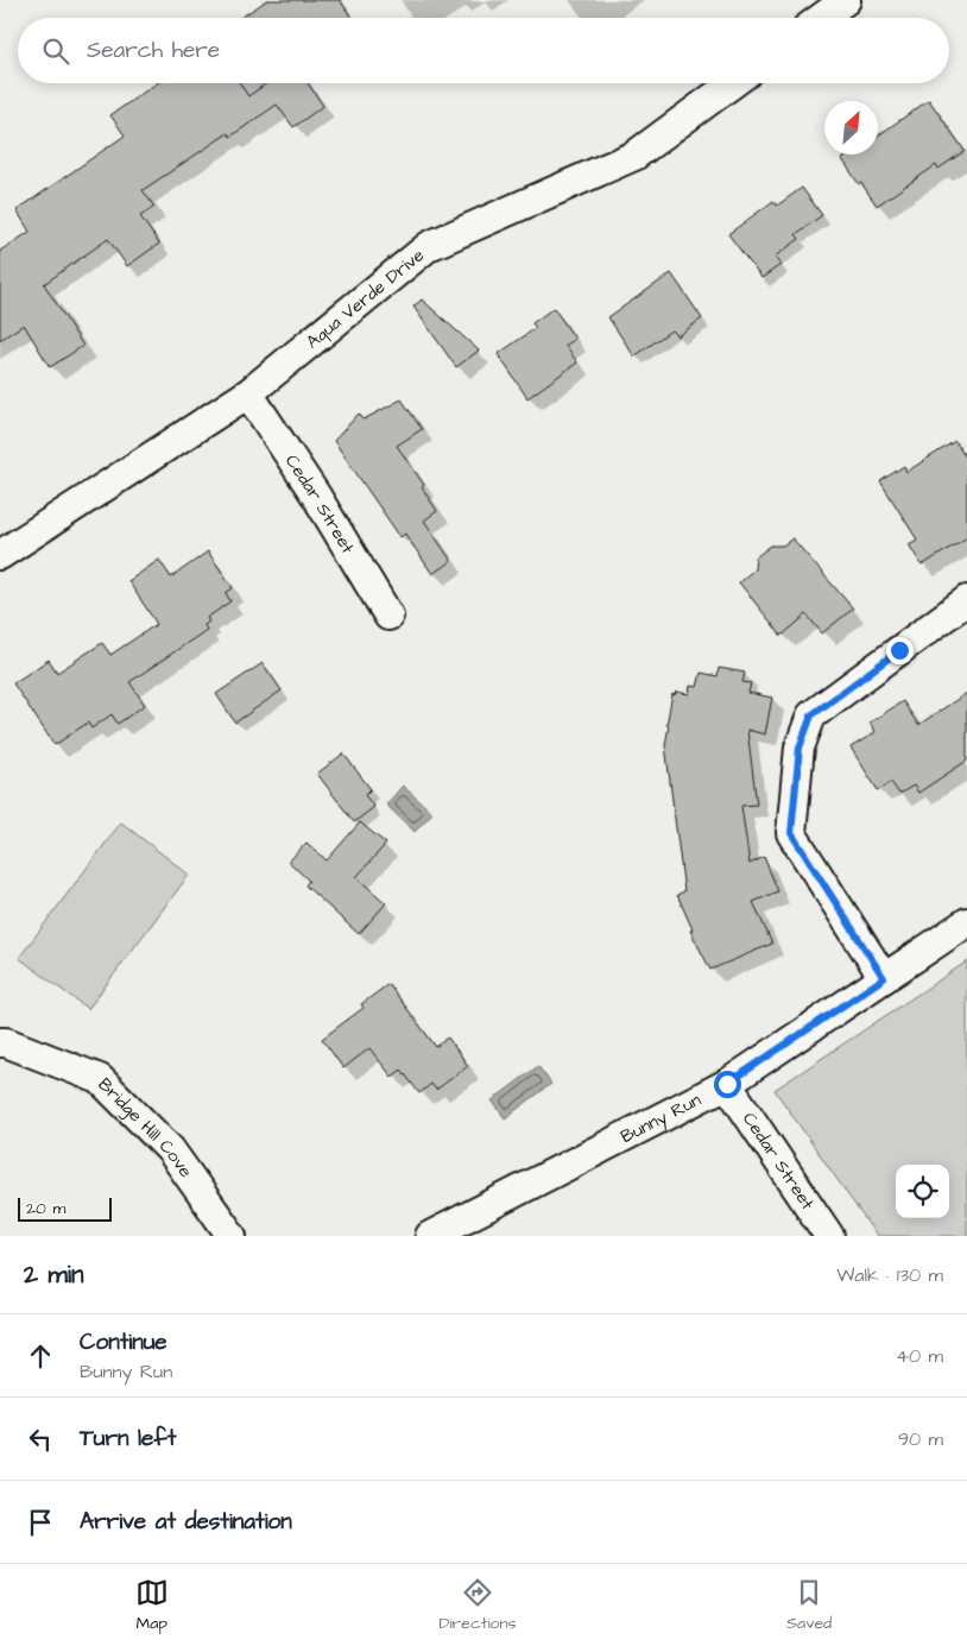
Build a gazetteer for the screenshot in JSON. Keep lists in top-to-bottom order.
{
  "streets": {
    "street": [
      "Aqua Verde Drive",
      "Cedar Street",
      "Bunny Run",
      "Bridge Hill Cove"
    ]
  },
  "crossings": [
    ["Aqua Verde Drive", "Cedar Street"],
    ["Cedar Street", "Bunny Run"]
  ],
  "scale_bar": "20 m",
  "north": "top right",
  "page": {
    "search": "Search here",
    "scale": "20 m",
    "heading": ["2 min", "Walk · 130 m"],
    "list": [
      ["Continue", "Bunny Run", "40 m"],
      ["Turn left", "90 m"],
      "Arrive at destination"
    ],
    "nav": ["Map", "Directions", "Saved"]
  }
}
